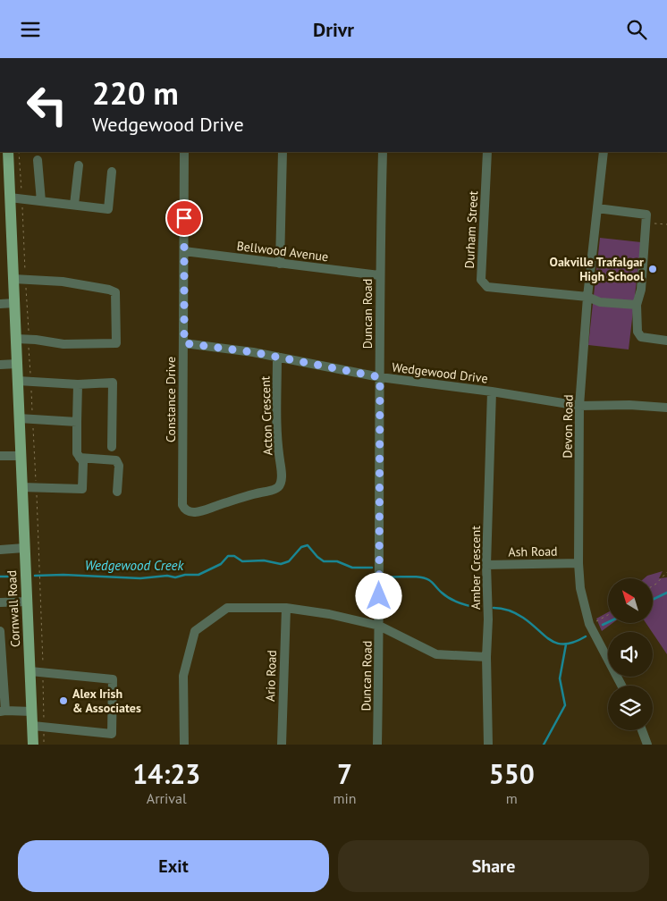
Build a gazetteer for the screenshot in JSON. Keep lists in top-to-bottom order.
{
  "streets": {
    "main road": ["Cornwall Road"],
    "street": [
      "Durham Street",
      "Bellwood Avenue",
      "Duncan Road",
      "Wedgewood Drive",
      "Constance Drive",
      "Acton Crescent",
      "Devon Road",
      "Ash Road",
      "Amber Crescent",
      "Ario Road"
    ]
  },
  "crossings": [
    ["Durham Street", "Devon Road"],
    ["Bellwood Avenue", "Duncan Road"],
    ["Bellwood Avenue", "Constance Drive"],
    ["Duncan Road", "Wedgewood Drive"],
    ["Wedgewood Drive", "Constance Drive"],
    ["Wedgewood Drive", "Acton Crescent"],
    ["Wedgewood Drive", "Devon Road"],
    ["Wedgewood Drive", "Amber Crescent"],
    ["Constance Drive", "Acton Crescent"],
    ["Devon Road", "Ash Road"],
    ["Ash Road", "Amber Crescent"]
  ],
  "water": ["Wedgewood Creek"],
  "places": ["Oakville Trafalgar High School", "Alex Irish & Associates"],
  "north": "top left",
  "page": {
    "header": "Drivr",
    "turn": ["220 m", "Wedgewood Drive"],
    "eta": [
      "14:23",
      "Arrival",
      "7",
      "min",
      "550",
      "m"
    ],
    "buttons": ["Exit", "Share"]
  }
}
